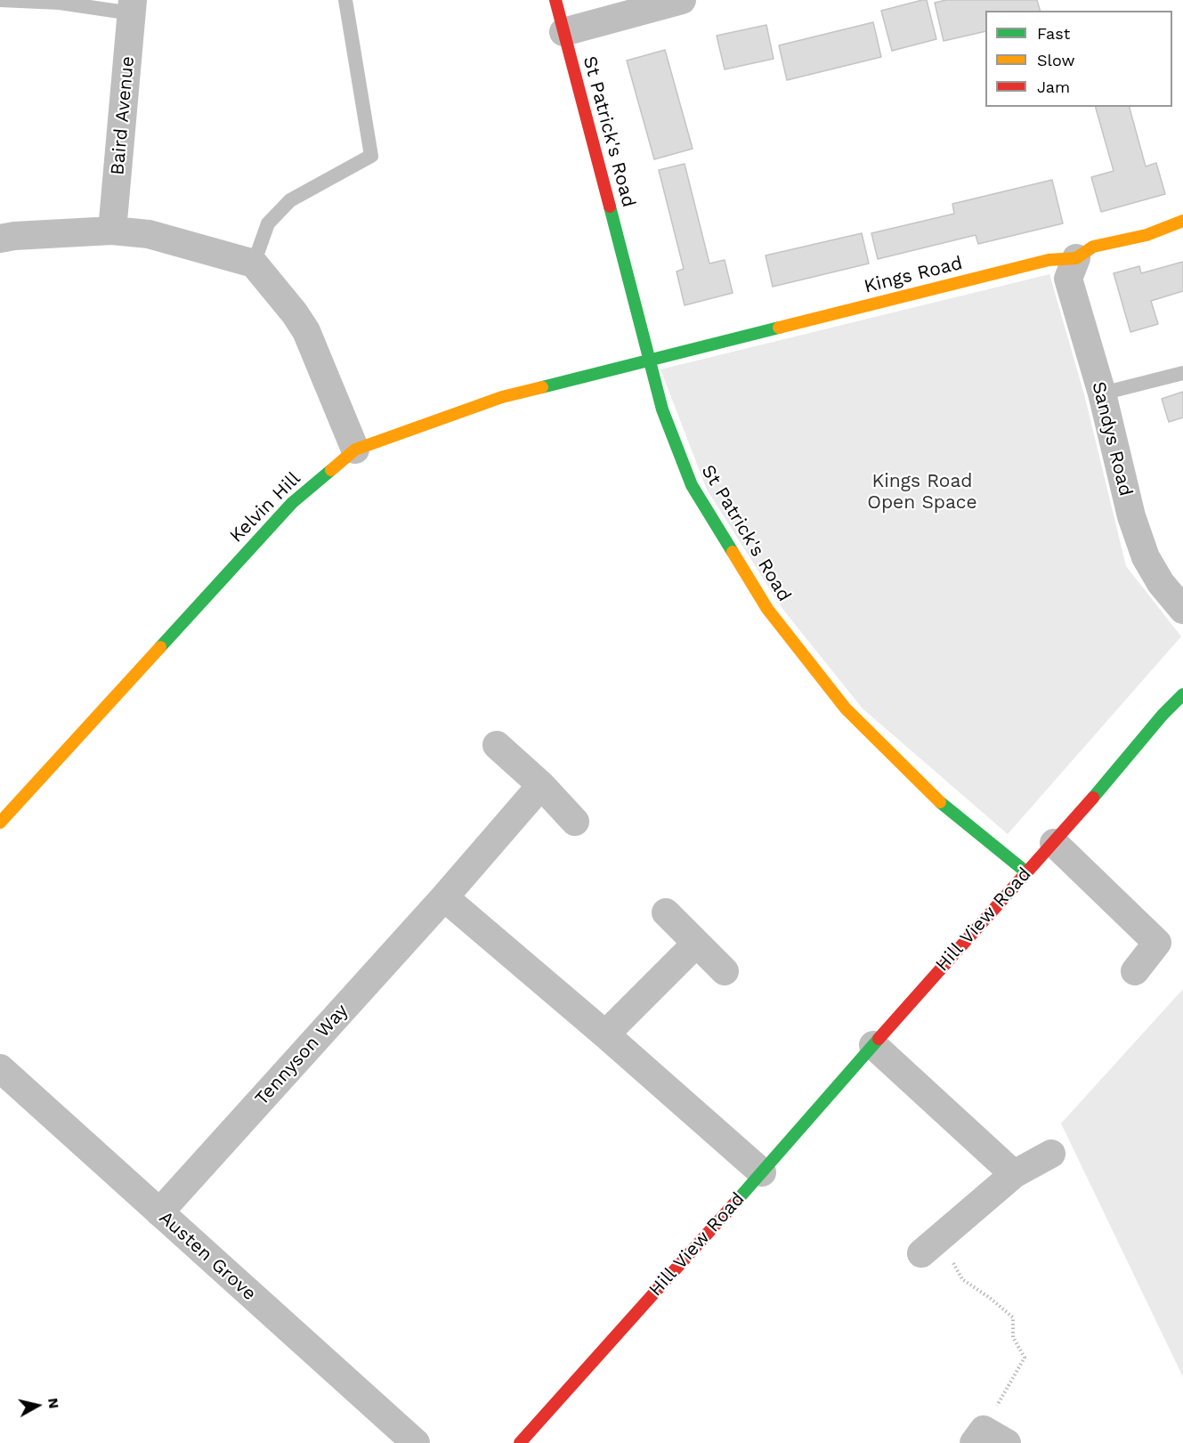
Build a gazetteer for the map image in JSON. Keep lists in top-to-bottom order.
{
  "streets": {
    "street": [
      "Baird Avenue",
      "St Patrick's Road",
      "Kings Road",
      "Sandys Road",
      "Kelvin Hill",
      "Hill View Road",
      "Tennyson Way",
      "Austen Grove"
    ]
  },
  "crossings": [
    ["St Patrick's Road", "Kings Road"],
    ["St Patrick's Road", "Kelvin Hill"],
    ["St Patrick's Road", "Hill View Road"],
    ["Kings Road", "Sandys Road"],
    ["Kings Road", "Kelvin Hill"],
    ["Tennyson Way", "Austen Grove"]
  ],
  "parks": ["Kings Road Open Space"],
  "legend": ["Fast", "Slow", "Jam"],
  "north": "right"
}
